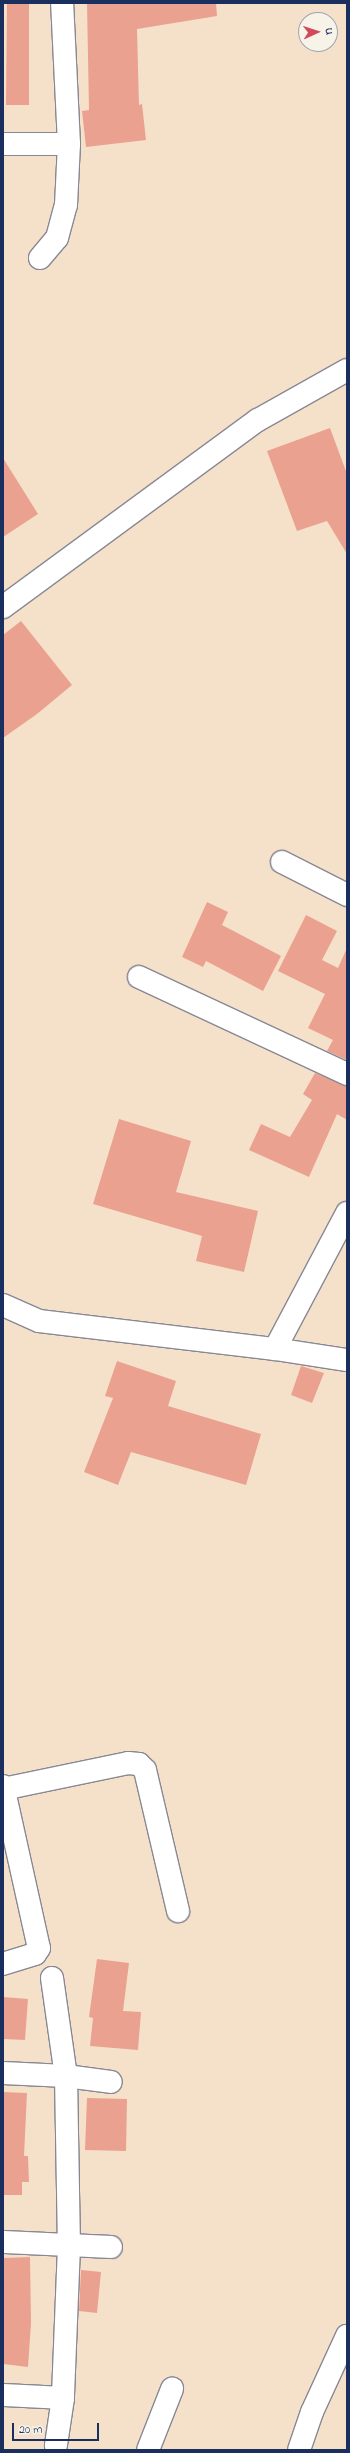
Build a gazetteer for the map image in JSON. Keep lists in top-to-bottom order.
{
  "scale_bar": "20 m",
  "north": "right"
}
